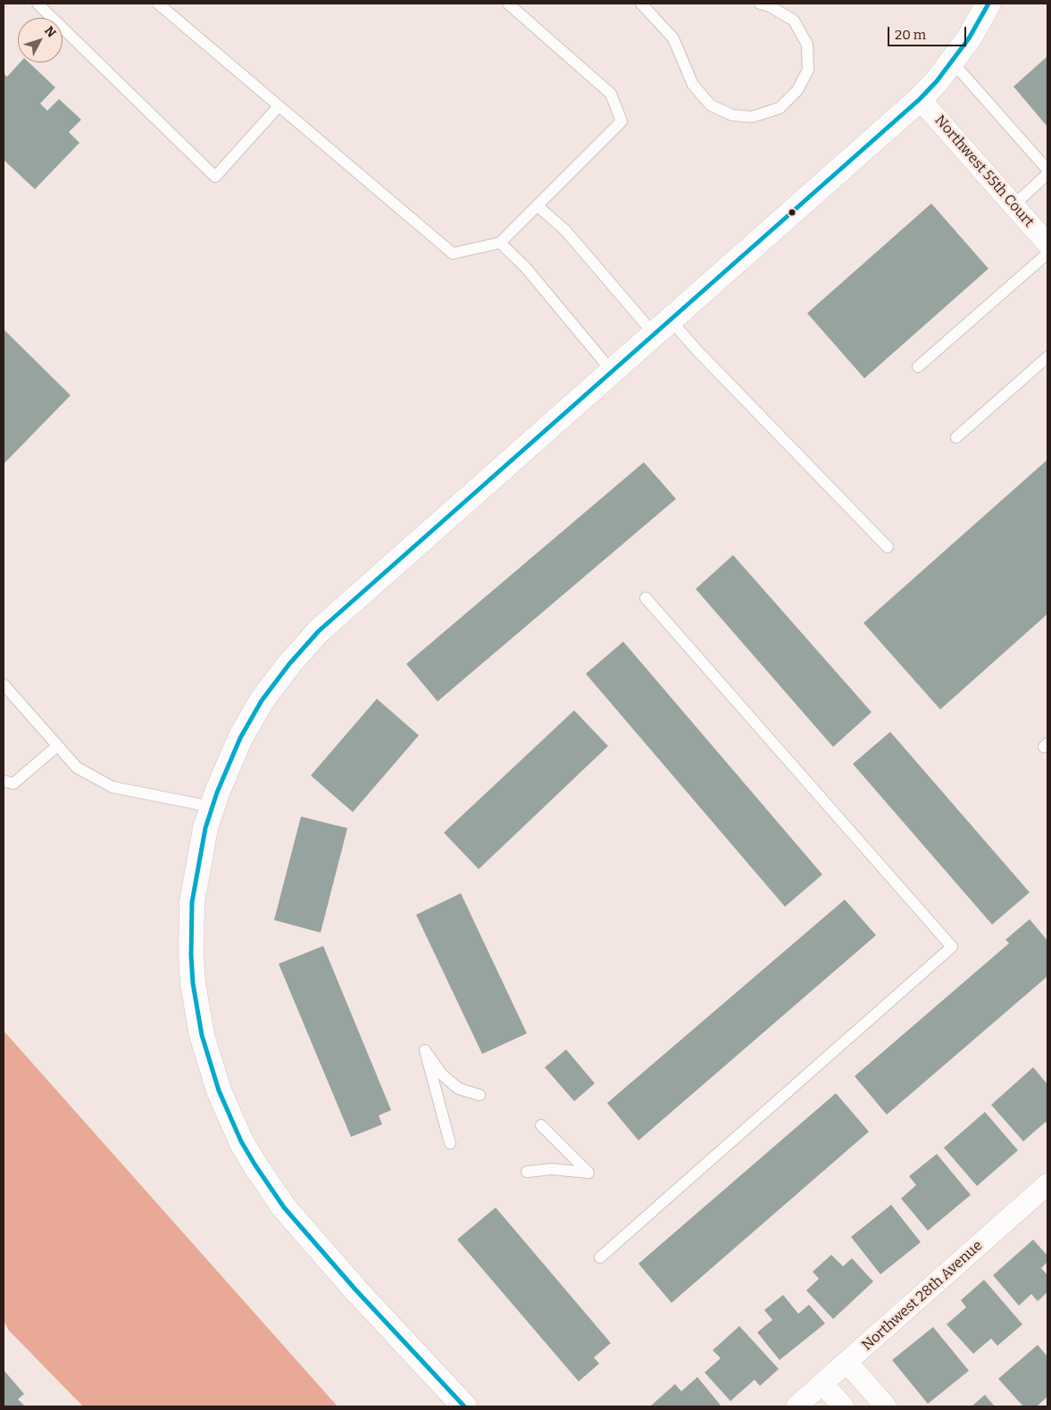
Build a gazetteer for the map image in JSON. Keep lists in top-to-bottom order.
{
  "streets": {
    "street": ["Northwest 55th Court", "Northwest 28th Avenue"]
  },
  "scale_bar": "20 m",
  "north": "top right"
}
